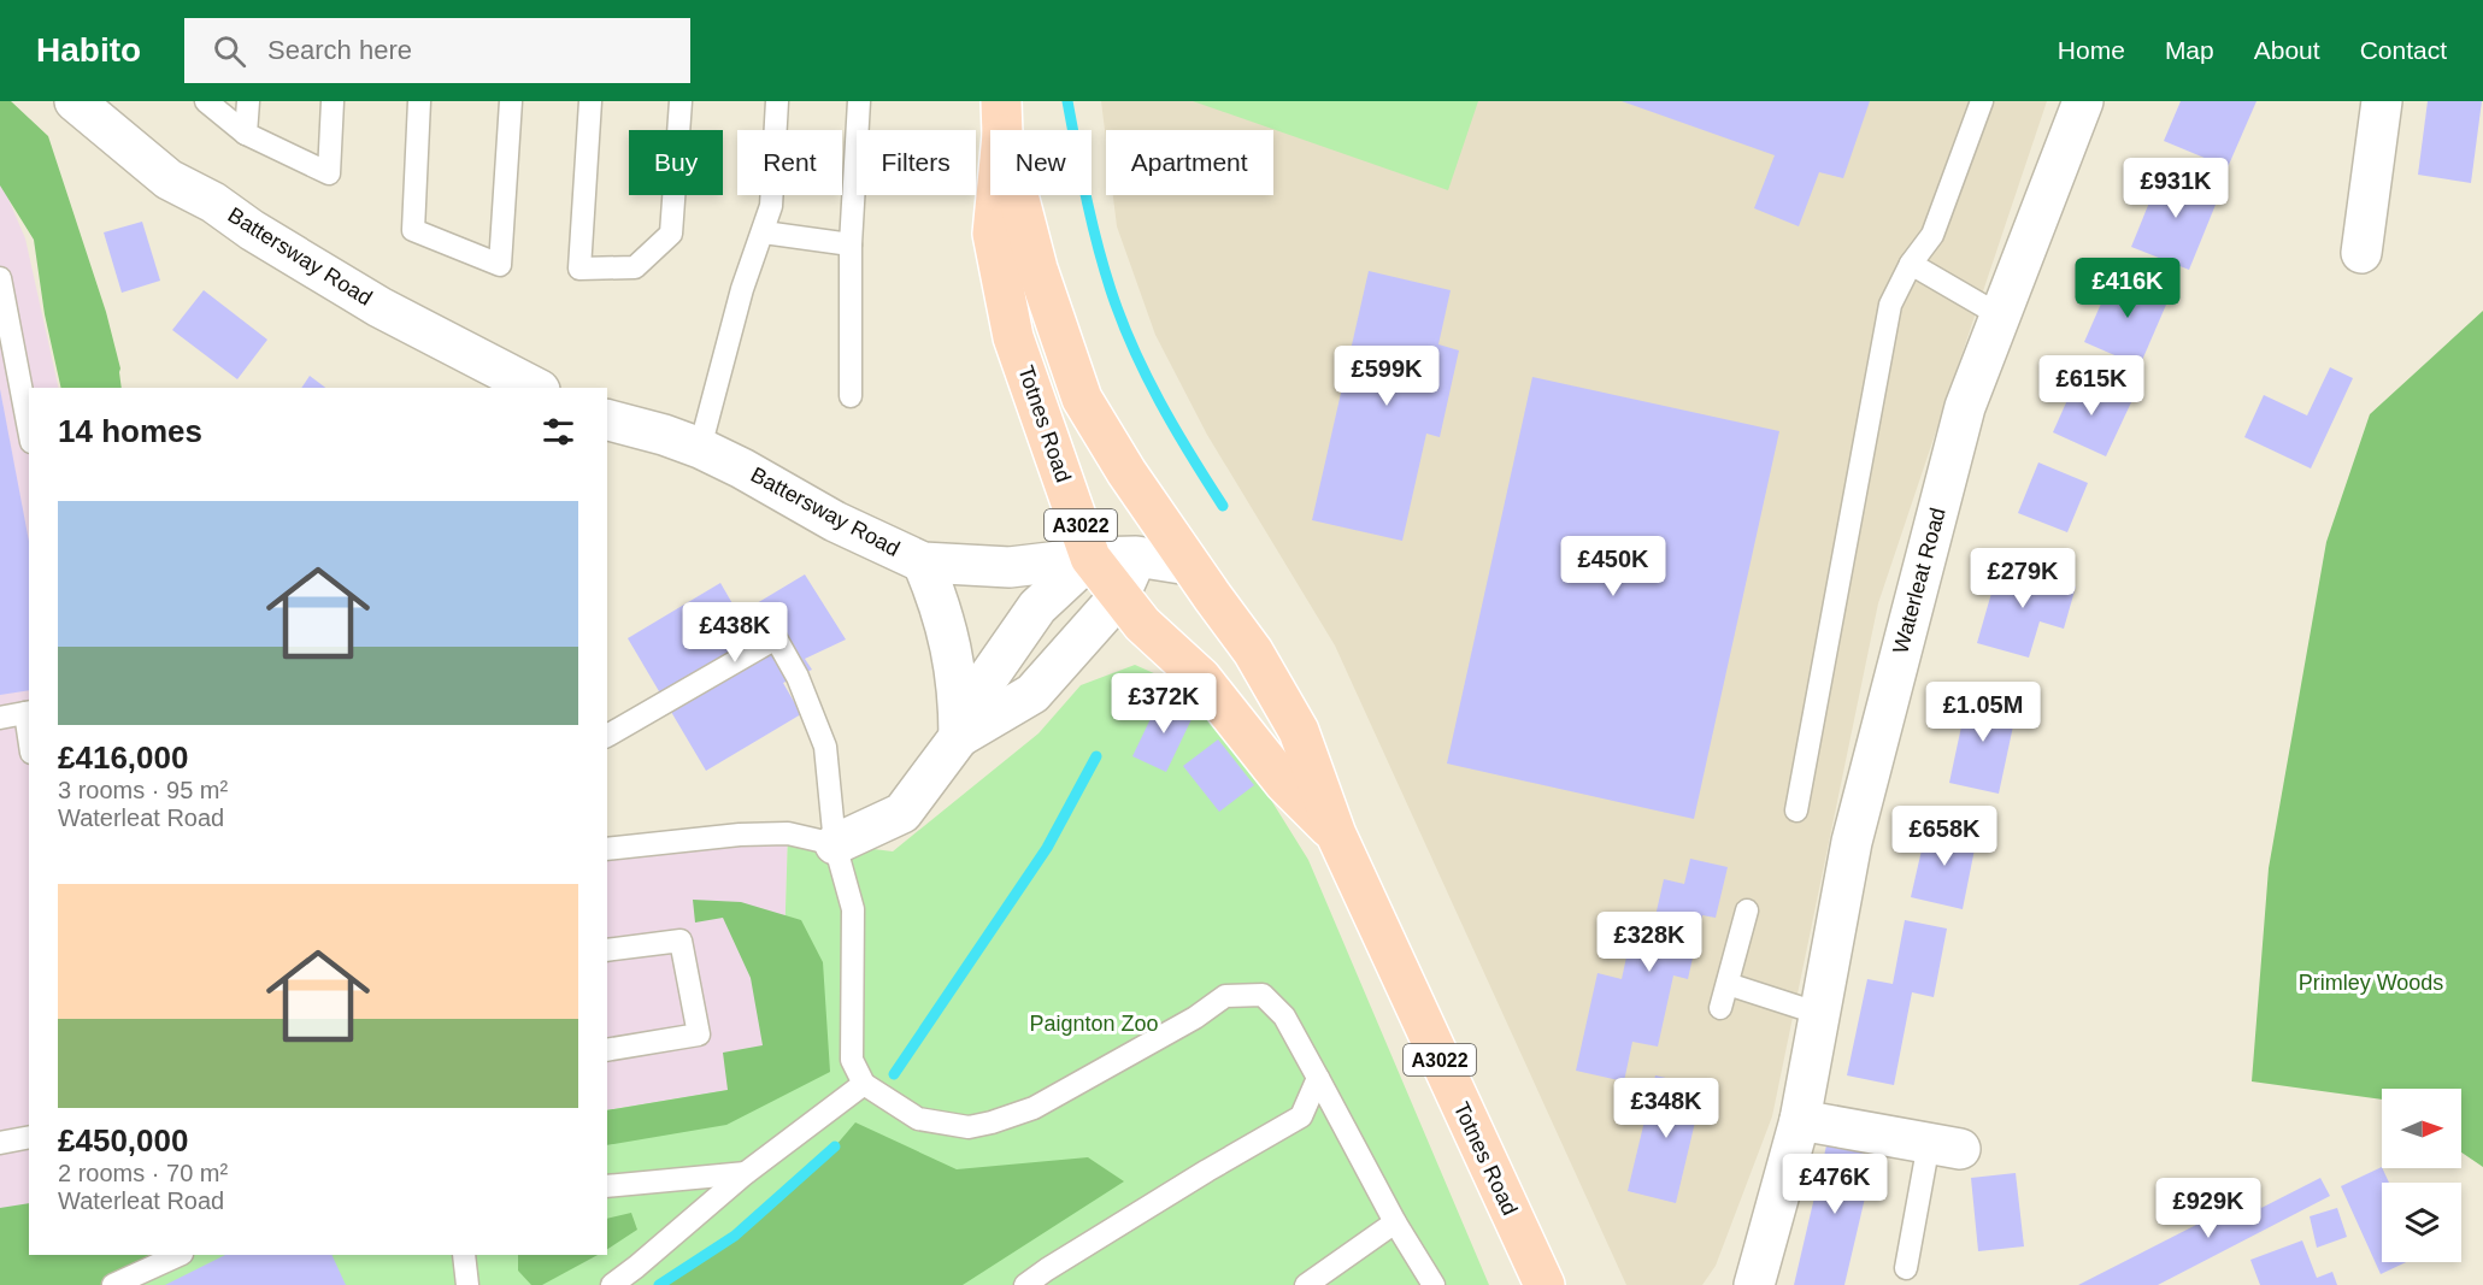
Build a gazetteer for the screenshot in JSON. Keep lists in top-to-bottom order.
{
  "streets": {
    "main road": ["Totnes Road", "A3022"],
    "street": ["Battersway Road", "Waterleat Road"]
  },
  "crossings": [
    ["Battersway Road", "Totnes Road"]
  ],
  "parks": ["Primley Woods", "Paignton Zoo"],
  "north": "right",
  "page": {
    "header": "Habito",
    "search": "Search here",
    "nav": [
      "Home",
      "Map",
      "About",
      "Contact"
    ],
    "chip": [
      "Buy",
      "Rent",
      "Filters",
      "New",
      "Apartment"
    ],
    "price": [
      "£931K",
      "£416K",
      "£599K",
      "£615K",
      "£450K",
      "£279K",
      "£438K",
      "£372K",
      "£1.05M",
      "£658K",
      "£328K",
      "£348K",
      "£476K",
      "£929K"
    ],
    "heading": "14 homes",
    "list": [
      {
        "name": "£416,000",
        "note": "3 rooms · 95 m² · Waterleat Road"
      },
      {
        "name": "£450,000",
        "note": "2 rooms · 70 m² · Waterleat Road"
      }
    ]
  }
}
